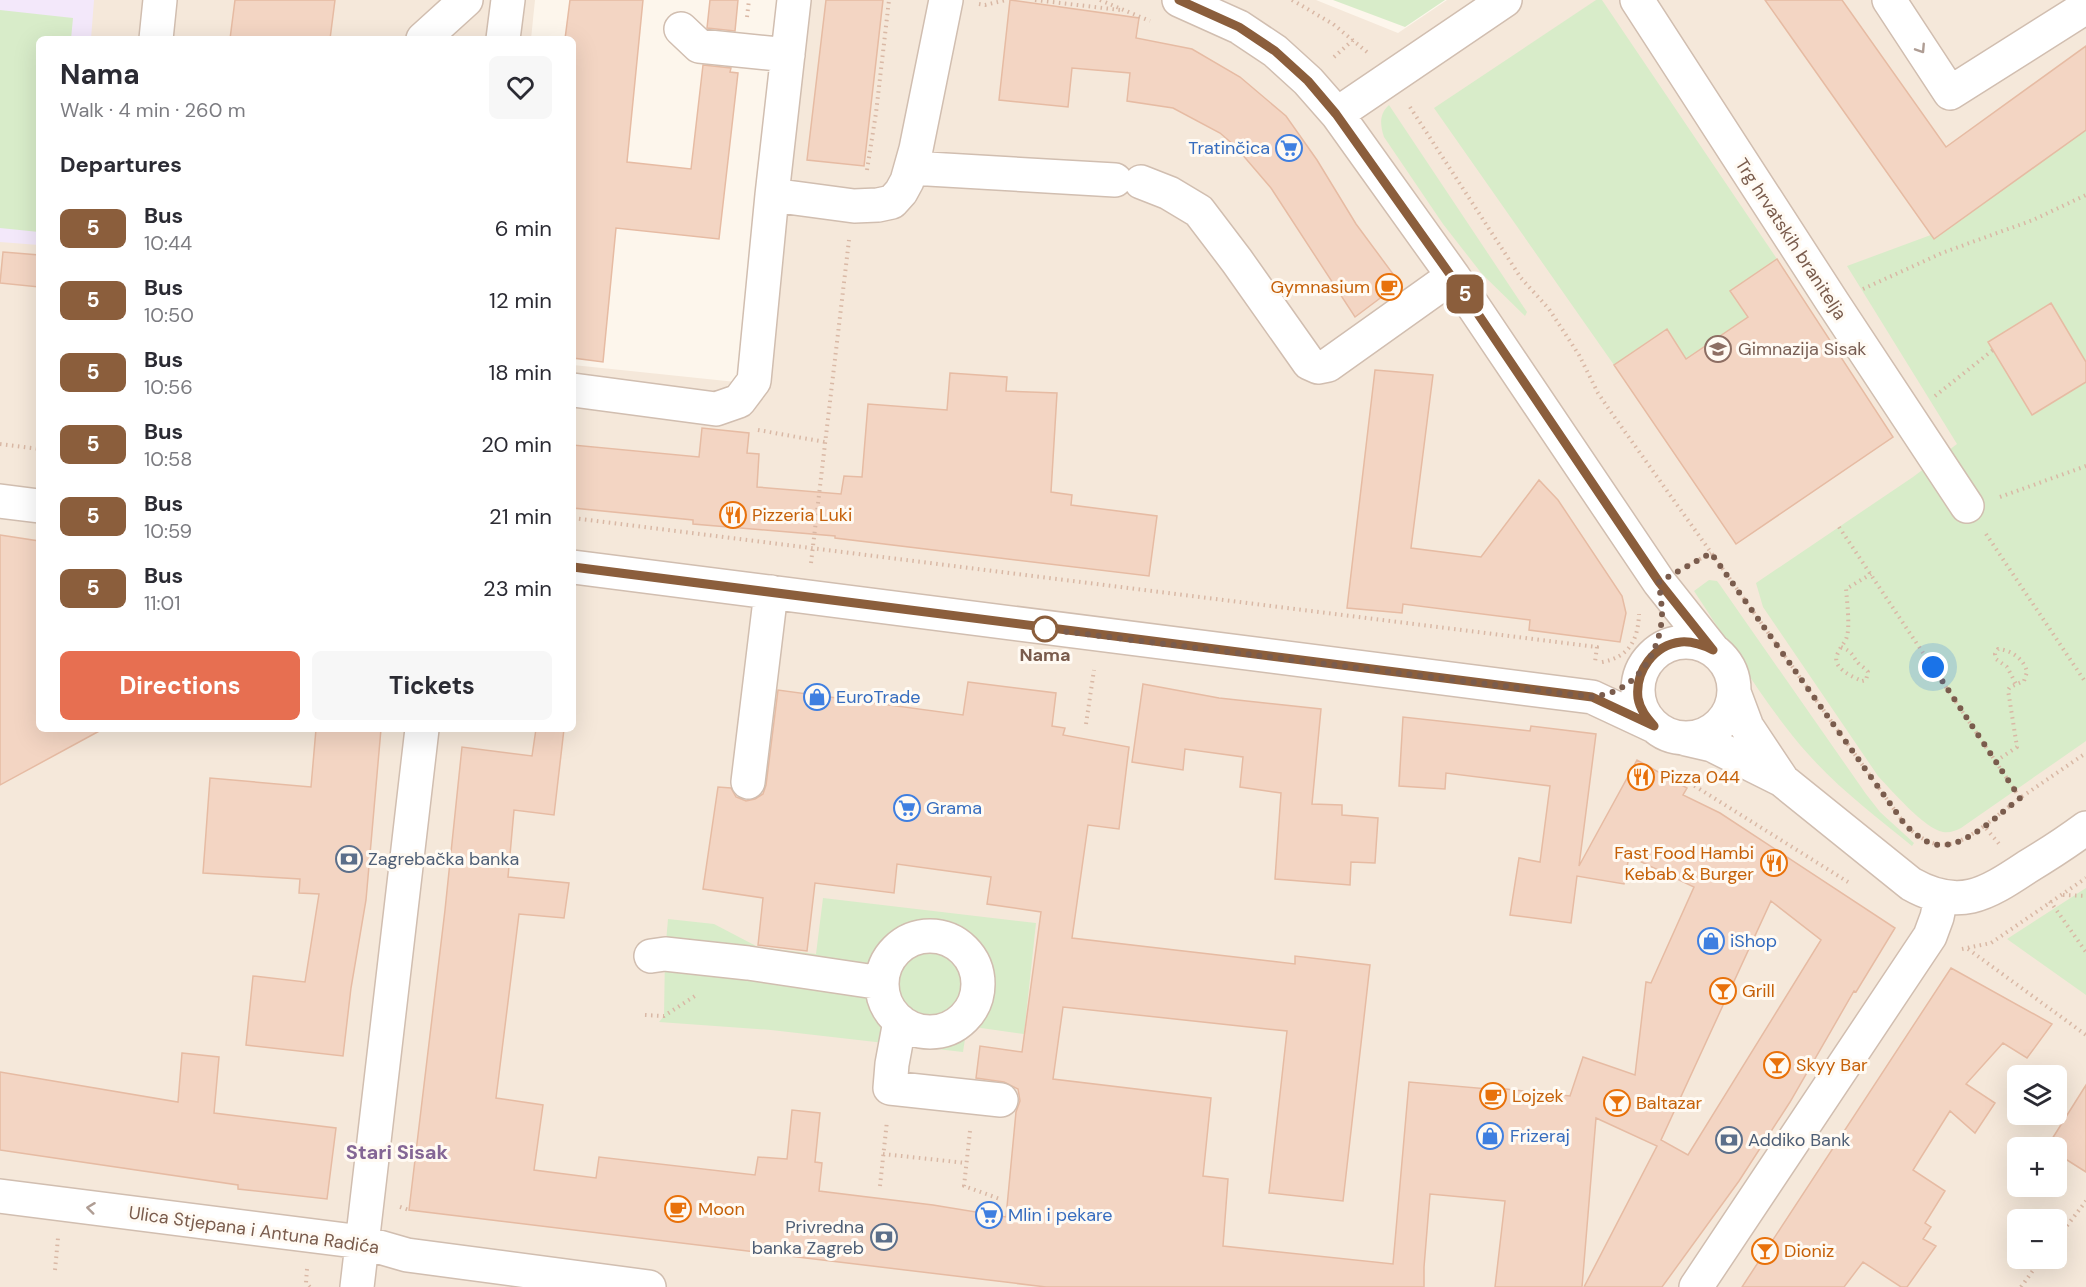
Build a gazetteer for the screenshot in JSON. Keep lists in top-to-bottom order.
{
  "streets": {
    "street": ["Trg hrvatskih branitelja", "Ulica Stjepana i Antuna Radića"]
  },
  "one_way": ["Ulica Stjepana i Antuna Radića"],
  "districts": ["Stari Sisak"],
  "places": {
    "supermarket": ["Tratinčica", "Grama", "Mlin i pekare"],
    "cafe": ["Gymnasium", "Lojzek", "Moon"],
    "school or university": ["Gimnazija Sisak"],
    "restaurant": ["Pizzeria Luki", "Pizza 044", "Fast Food Hambi Kebab & Burger"],
    "other": ["Nama"],
    "shop": ["EuroTrade", "iShop", "Frizeraj"],
    "bank": ["Zagrebačka banka", "Addiko Bank", "Privredna banka Zagreb"],
    "bar": [
      "Grill",
      "Skyy Bar",
      "Baltazar",
      "Dioniz"
    ]
  },
  "lines": ["bus line 5"],
  "page": {
    "on_map": "5",
    "heading": [
      ["Nama", "Walk · 4 min · 260 m"],
      "Departures"
    ],
    "list": [
      {
        "mark": "5",
        "name": "Bus",
        "note": "10:44",
        "value": "6 min"
      },
      {
        "mark": "5",
        "name": "Bus",
        "note": "10:50",
        "value": "12 min"
      },
      {
        "mark": "5",
        "name": "Bus",
        "note": "10:56",
        "value": "18 min"
      },
      {
        "mark": "5",
        "name": "Bus",
        "note": "10:58",
        "value": "20 min"
      },
      {
        "mark": "5",
        "name": "Bus",
        "note": "10:59",
        "value": "21 min"
      },
      {
        "mark": "5",
        "name": "Bus",
        "note": "11:01",
        "value": "23 min"
      }
    ],
    "buttons": ["Directions", "Tickets"],
    "map_buttons": ["+", "−"]
  }
}
